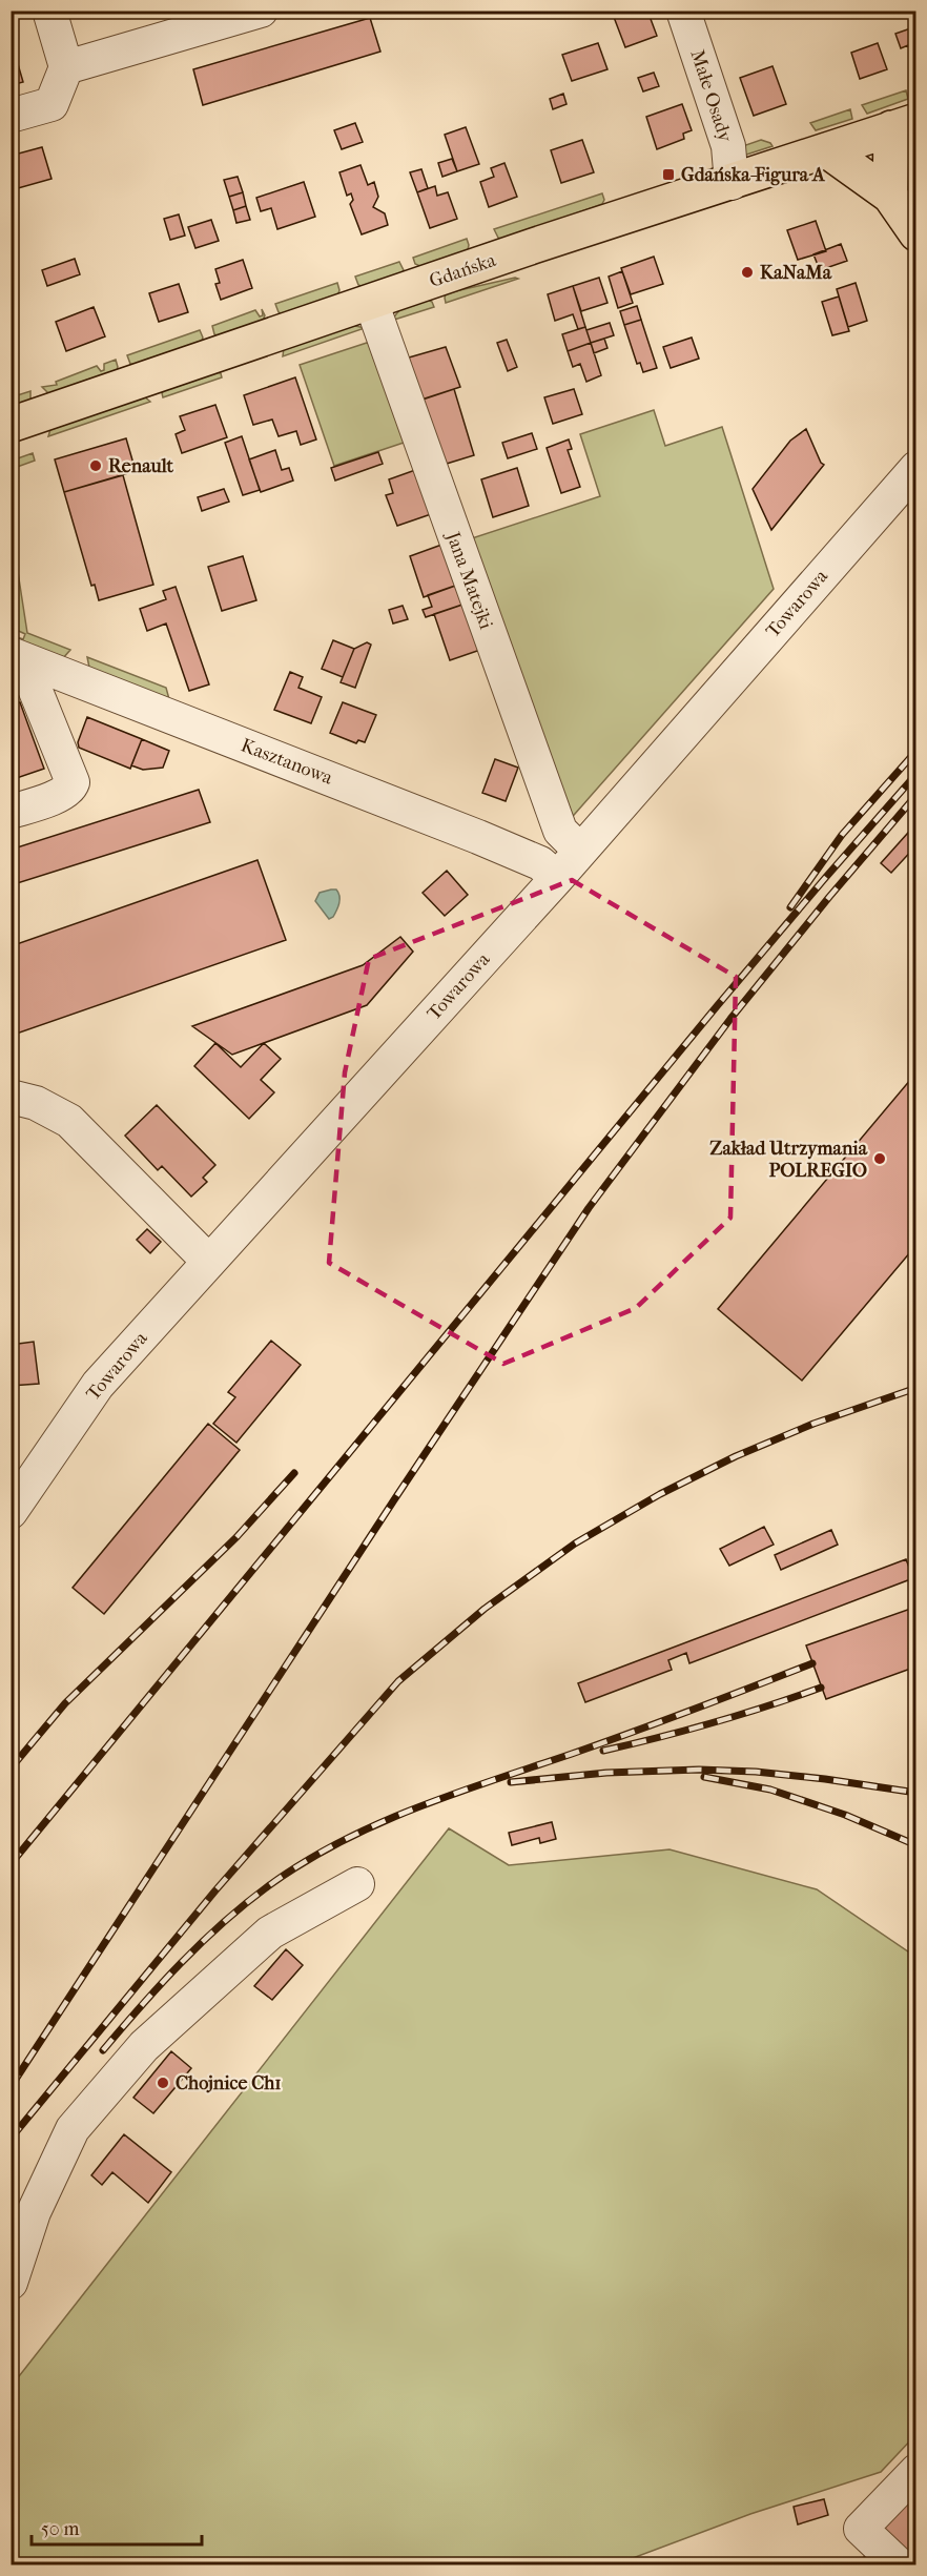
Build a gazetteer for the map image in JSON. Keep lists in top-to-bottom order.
{
  "streets": {
    "main road": ["Gdańska"],
    "street": [
      "Małe Osady",
      "Jana Matejki",
      "Towarowa",
      "Kasztanowa"
    ]
  },
  "crossings": [
    ["Małe Osady", "Gdańska"],
    ["Gdańska", "Jana Matejki"],
    ["Jana Matejki", "Towarowa"],
    ["Towarowa", "Kasztanowa"]
  ],
  "places": {
    "transit": ["Gdańska-Figura A"],
    "other": [
      "KaNaMa",
      "Renault",
      "Zakład Utrzymania POLREGIO",
      "Chojnice Ch1"
    ]
  },
  "scale_bar": "50 m"
}
